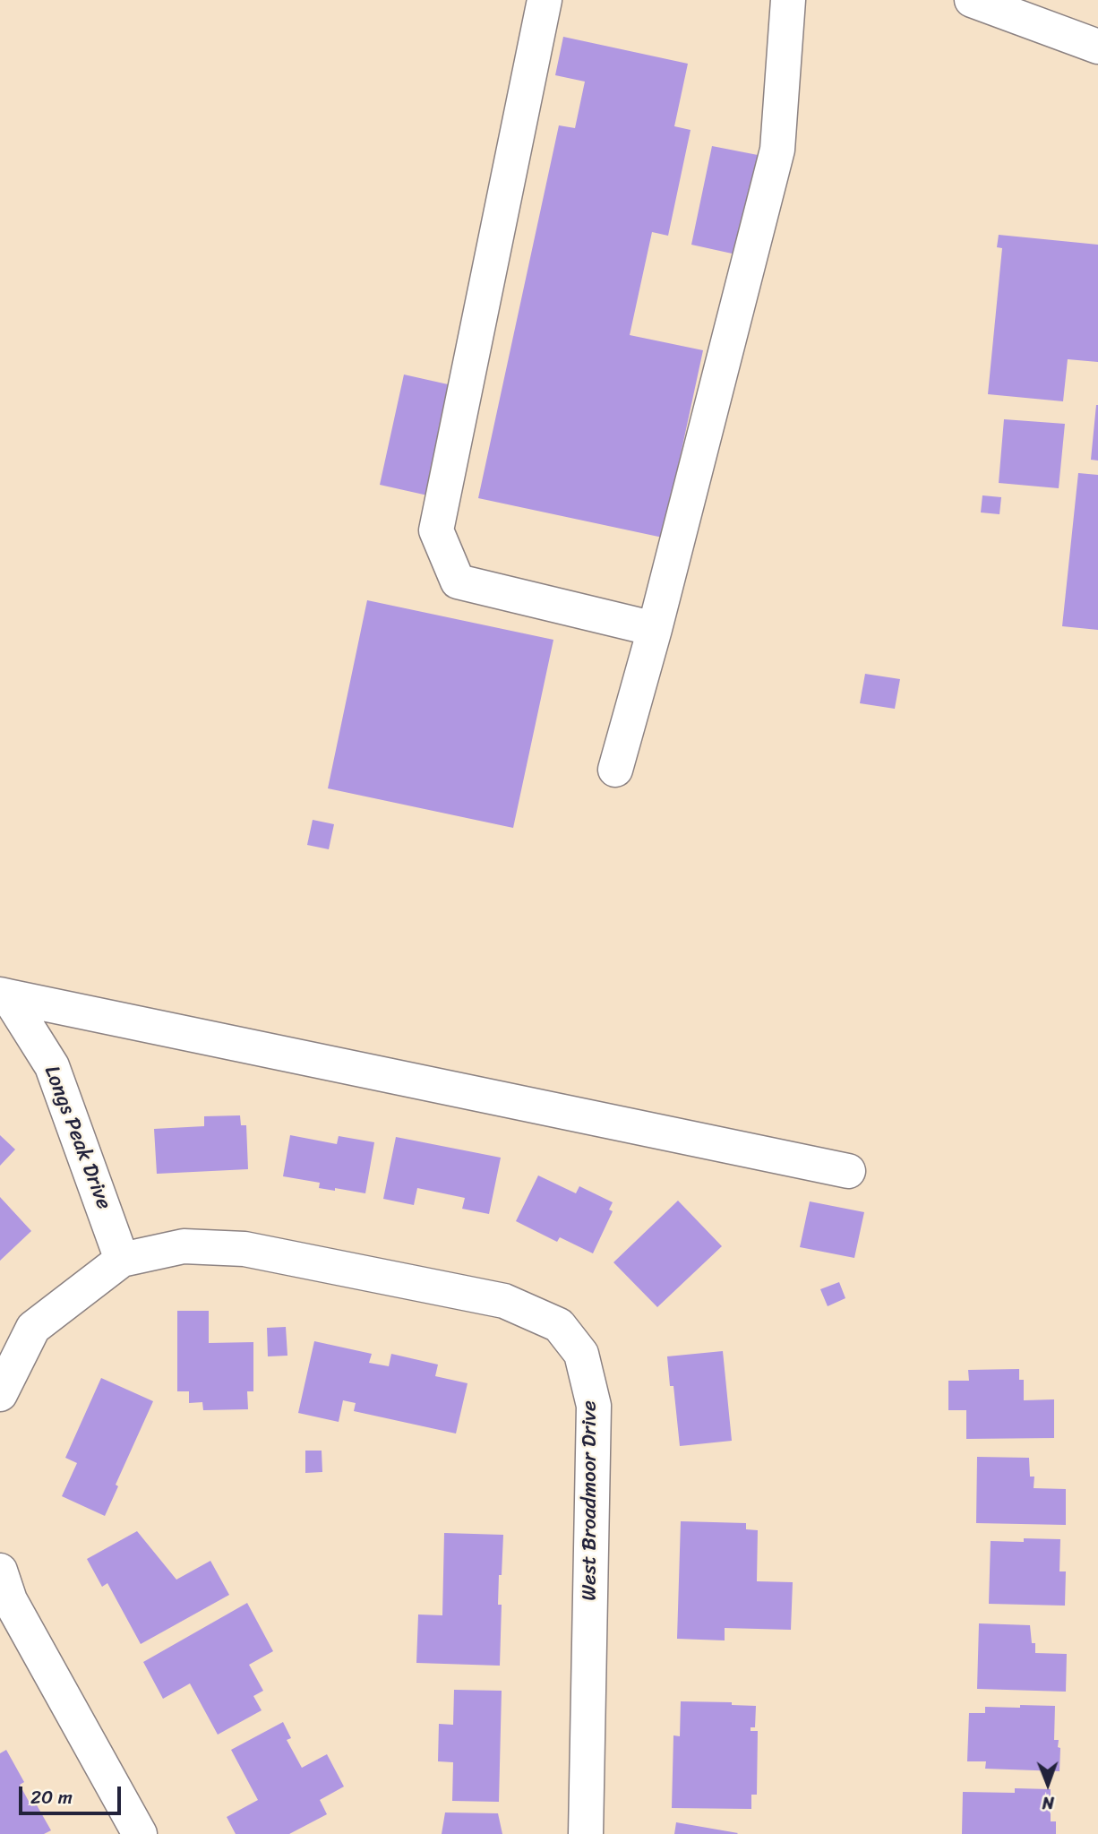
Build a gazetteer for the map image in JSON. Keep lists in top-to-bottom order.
{
  "streets": {
    "street": ["Longs Peak Drive", "West Broadmoor Drive"]
  },
  "crossings": [
    ["Longs Peak Drive", "West Broadmoor Drive"]
  ],
  "scale_bar": "20 m",
  "north": "bottom"
}
